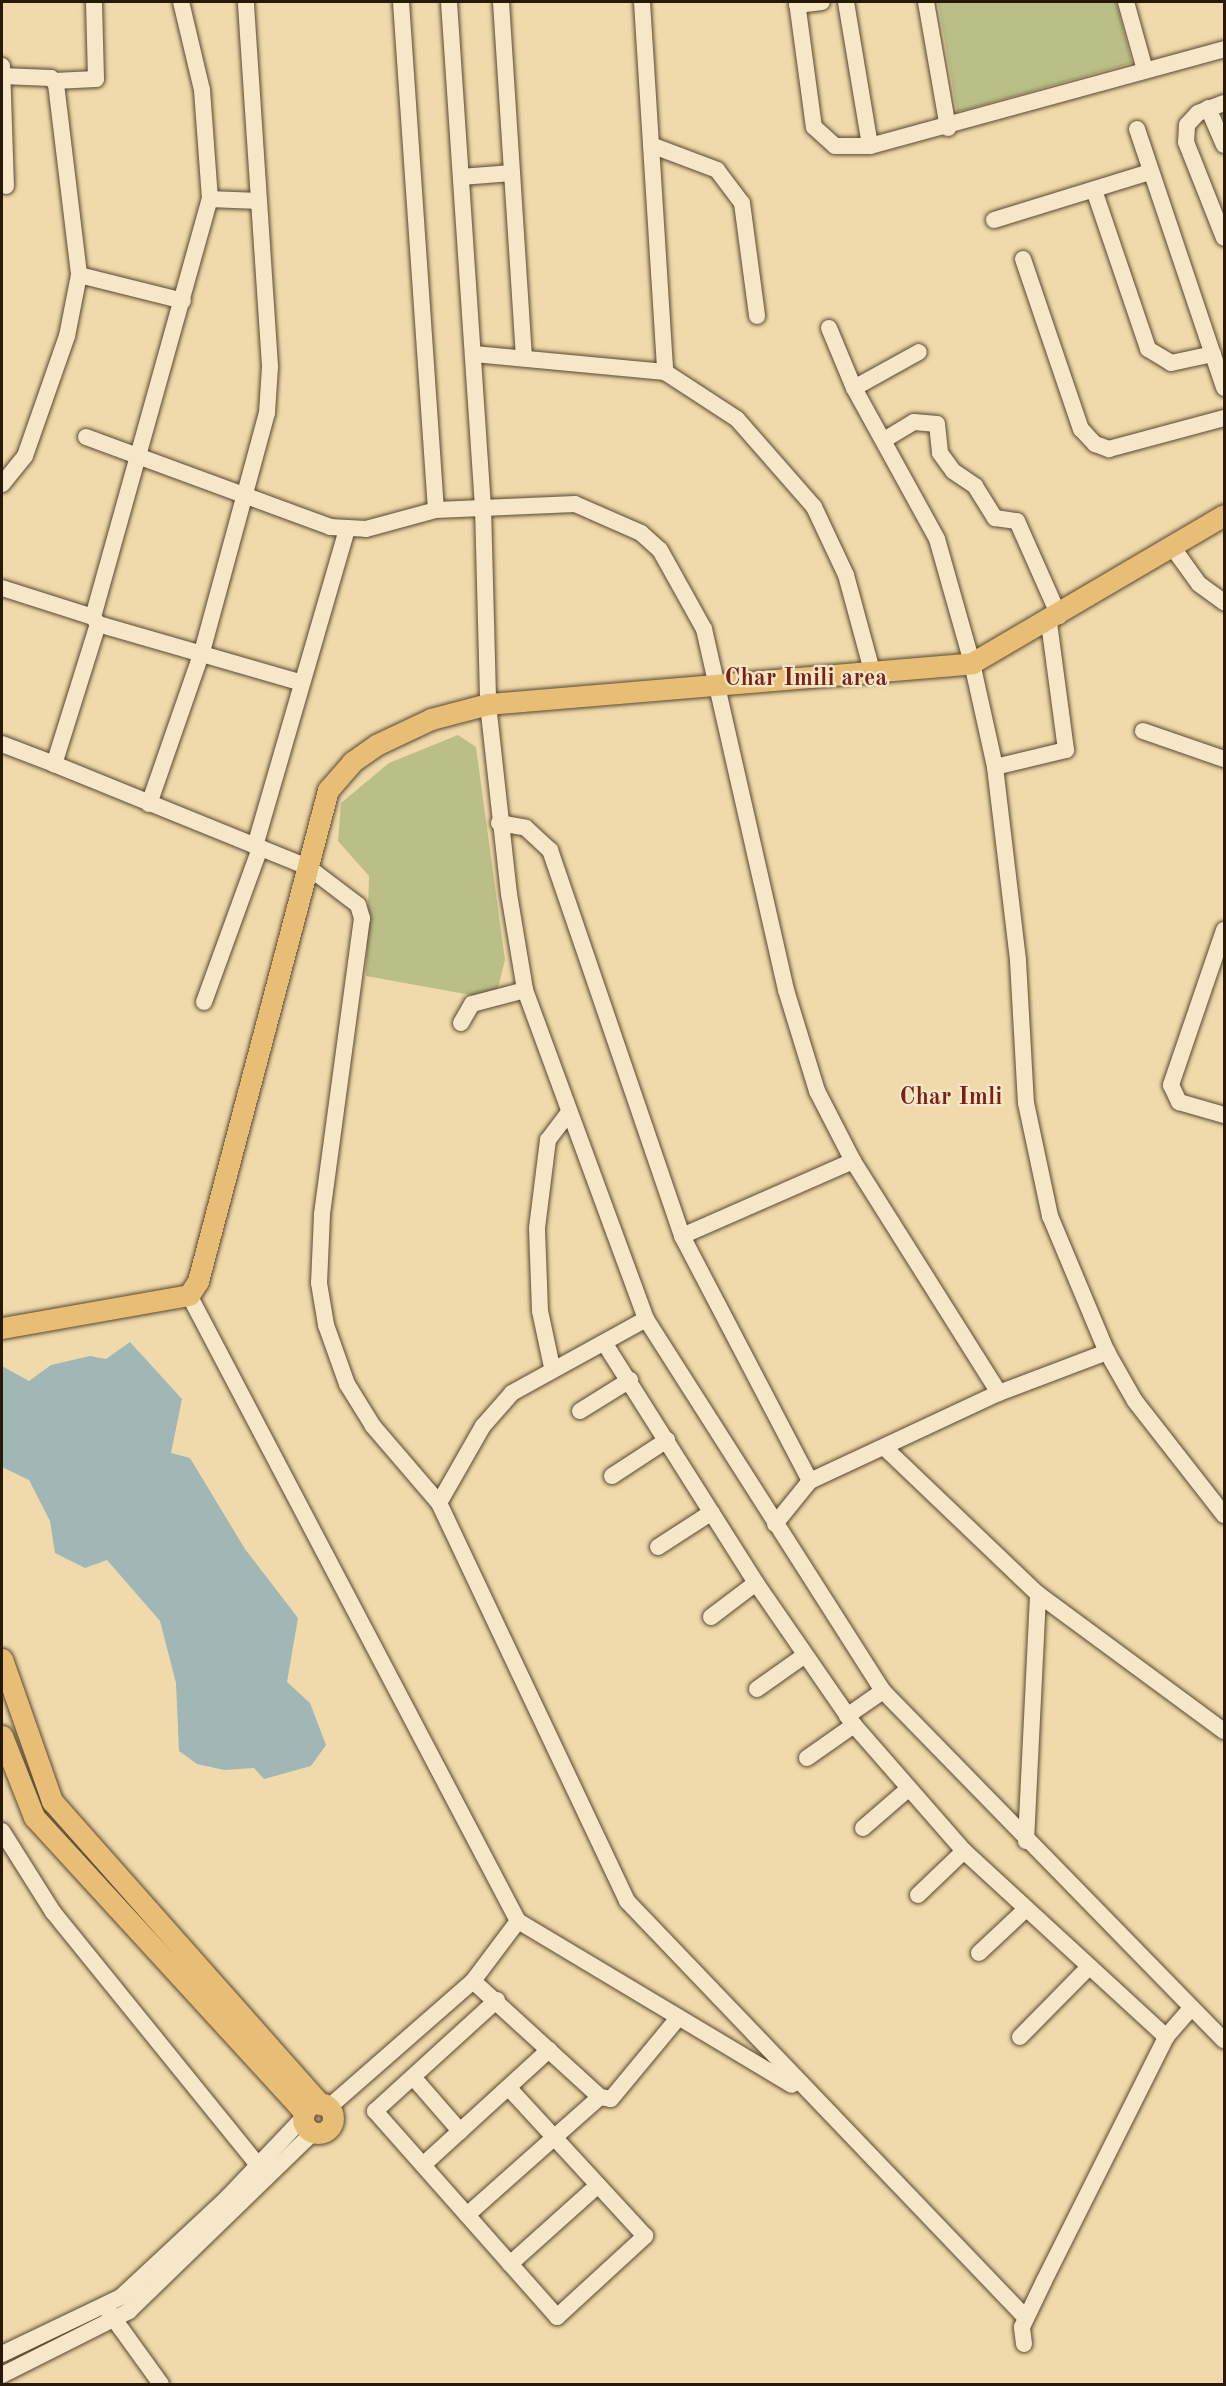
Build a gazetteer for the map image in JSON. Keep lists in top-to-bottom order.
{
  "districts": ["Char Imili area", "Char Imli"]
}
